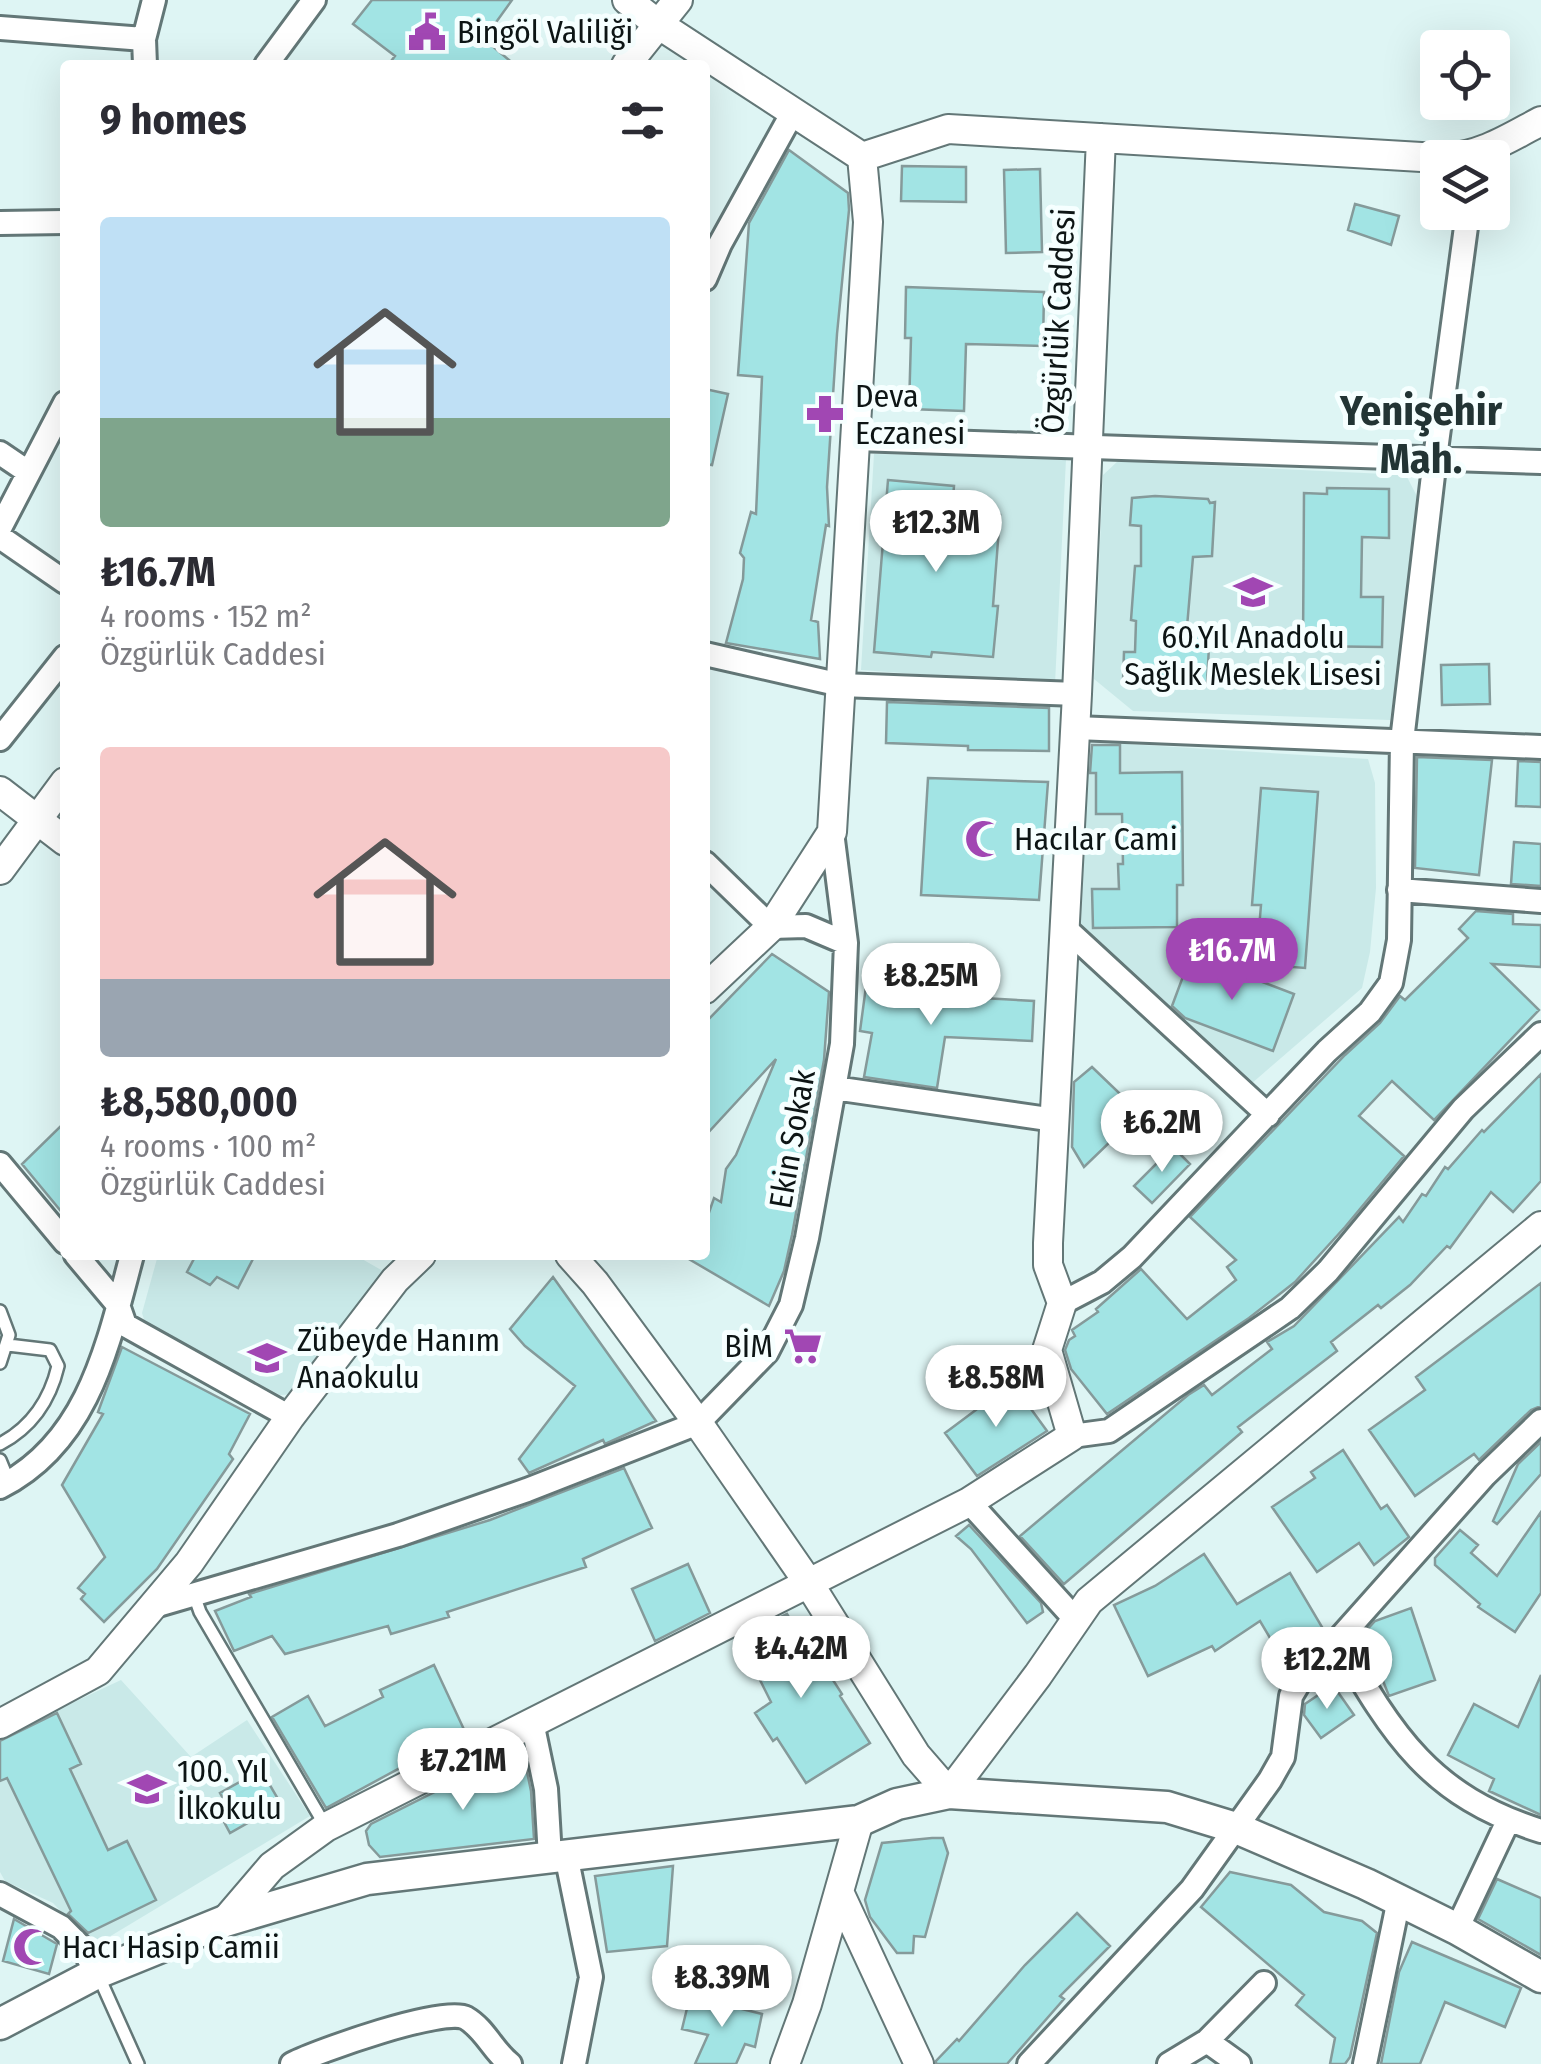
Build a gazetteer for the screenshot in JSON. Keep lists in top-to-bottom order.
{
  "streets": {
    "street": ["Özgürlük Caddesi", "Ekin Sokak"]
  },
  "districts": ["Yenişehir Mah."],
  "places": {
    "public building": ["Bingöl Valiliği"],
    "pharmacy": ["Deva Eczanesi"],
    "school or university": ["60.Yıl Anadolu Sağlık Meslek Lisesi", "Zübeyde Hanım Anaokulu", "100. Yıl İlkokulu"],
    "mosque": ["Hacılar Cami", "Hacı Hasip Camii"],
    "supermarket": ["BİM"]
  },
  "page": {
    "heading": "9 homes",
    "list": [
      {
        "name": "₺16.7M",
        "note": "4 rooms · 152 m² · Özgürlük Caddesi"
      },
      {
        "name": "₺8,580,000",
        "note": "4 rooms · 100 m² · Özgürlük Caddesi"
      }
    ],
    "price": [
      "₺12.3M",
      "₺16.7M",
      "₺8.25M",
      "₺6.2M",
      "₺8.58M",
      "₺4.42M",
      "₺12.2M",
      "₺7.21M",
      "₺8.39M"
    ]
  }
}
